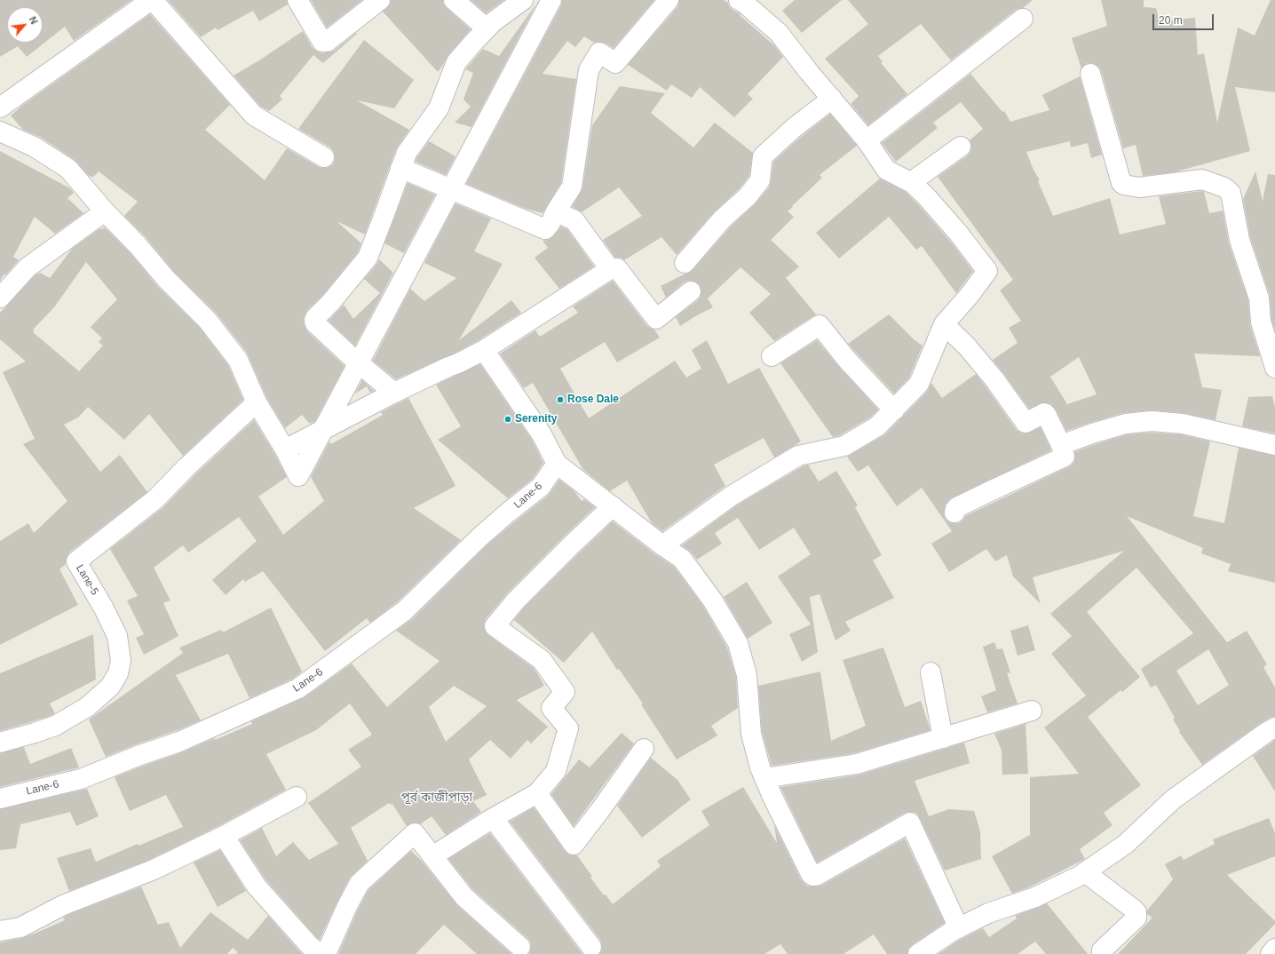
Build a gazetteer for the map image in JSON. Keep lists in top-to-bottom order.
{
  "streets": {
    "street": ["Lane-6", "Lane-5"]
  },
  "districts": ["পূর্ব কাজীপাড়া"],
  "places": ["Rose Dale", "Serenity"],
  "scale_bar": "20 m",
  "north": "top right"
}
